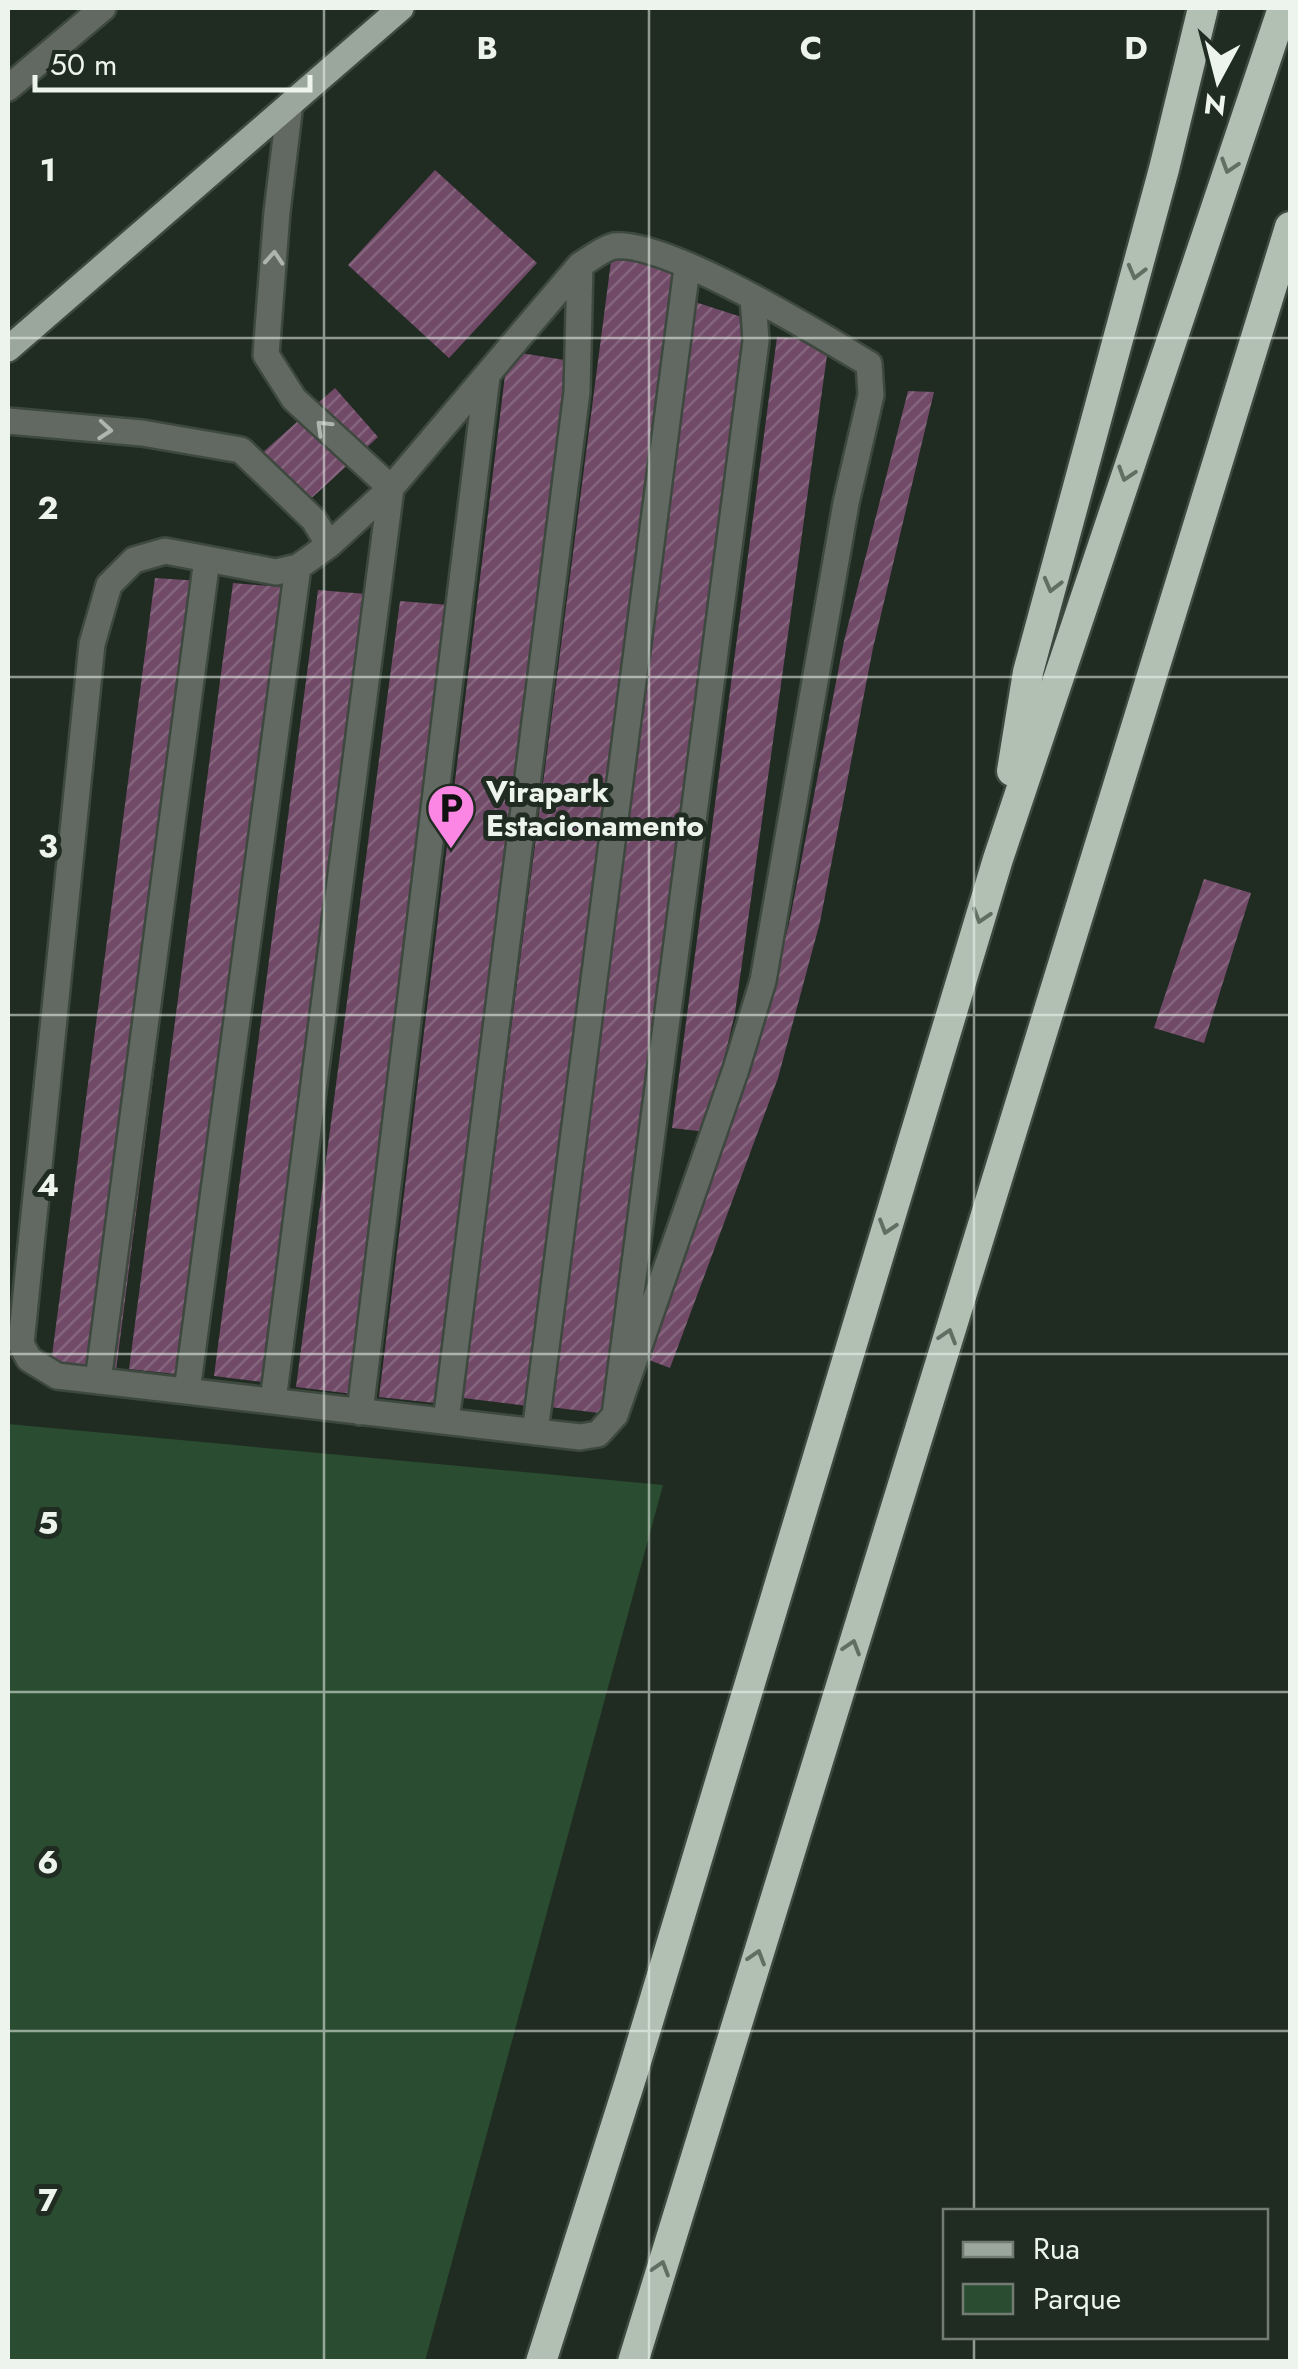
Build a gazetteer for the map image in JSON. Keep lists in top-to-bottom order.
{
  "places": {
    "parking": ["Virapark Estacionamento"]
  },
  "legend": ["Rua", "Parque"],
  "scale_bar": "50 m",
  "north": "bottom",
  "grid": {
    "columns": ["B", "C", "D"],
    "rows": [
      "1",
      "2",
      "3",
      "4",
      "5",
      "6",
      "7"
    ]
  }
}
